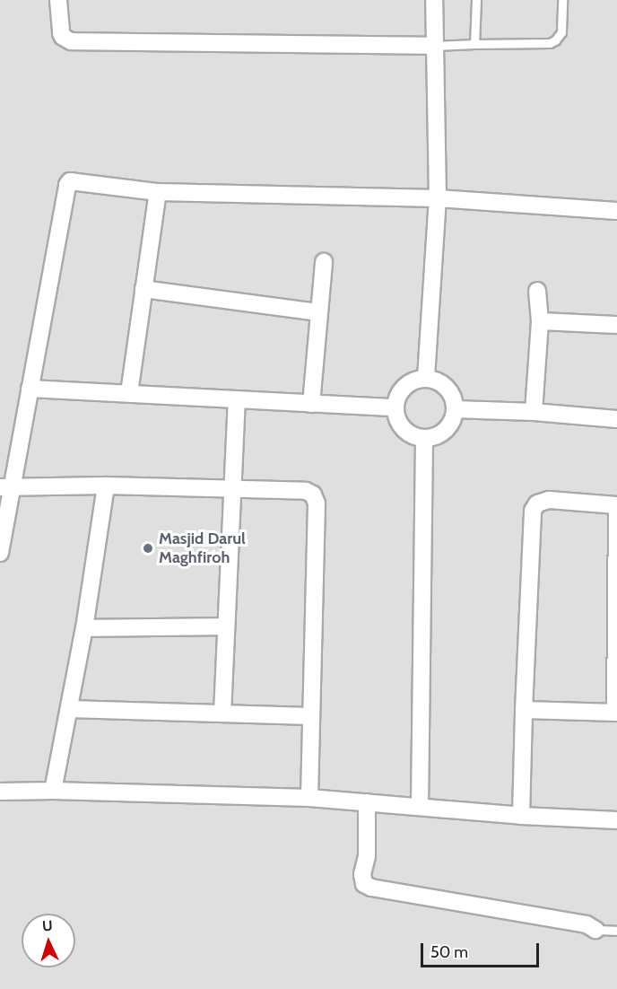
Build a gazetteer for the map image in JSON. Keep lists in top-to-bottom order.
{
  "places": ["Masjid Darul Maghfiroh"],
  "scale_bar": "50 m",
  "north": "top"
}
